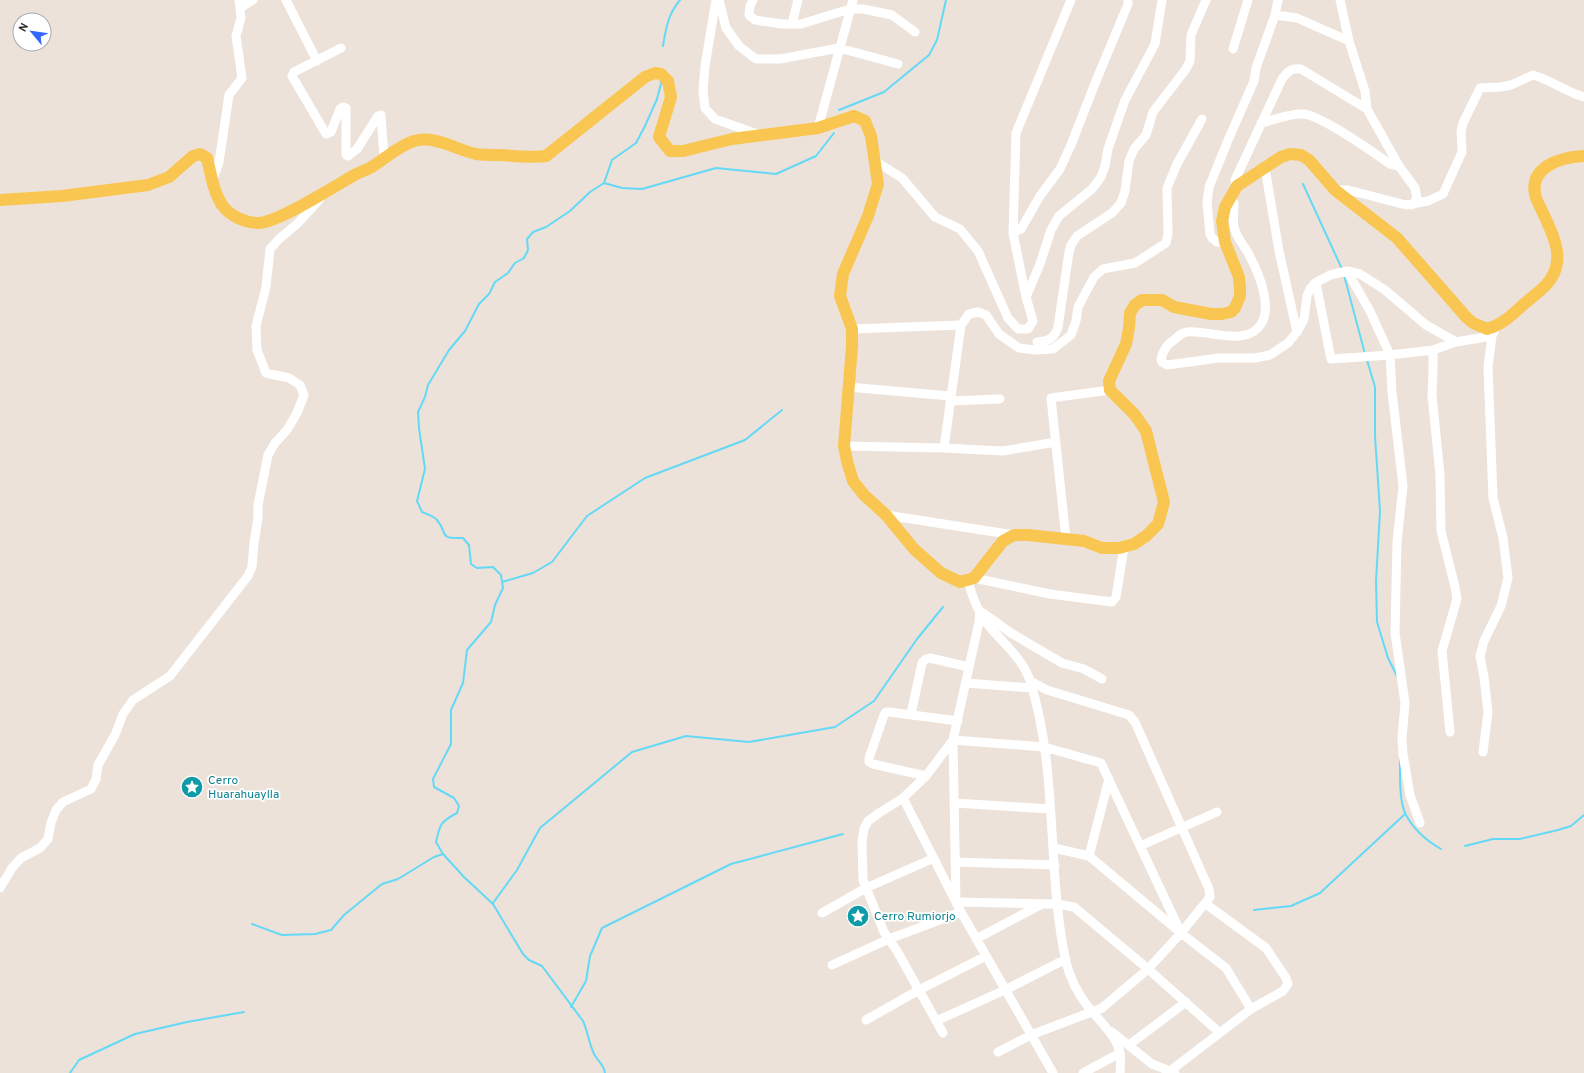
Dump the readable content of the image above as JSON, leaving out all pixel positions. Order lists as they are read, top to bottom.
{
  "places": {
    "place": ["Cerro Huarahuaylla", "Cerro Rumiorjo"]
  },
  "north": "top left"
}
